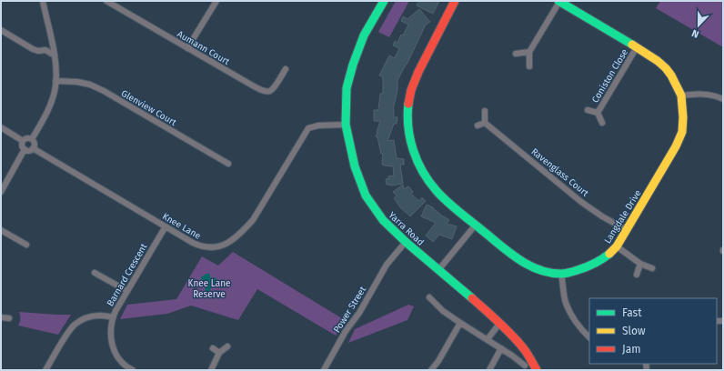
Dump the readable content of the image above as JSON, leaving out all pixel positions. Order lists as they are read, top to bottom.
{
  "streets": {
    "street": [
      "Aumann Court",
      "Coniston Close",
      "Glenview Court",
      "Ravenglass Court",
      "Langdale Drive",
      "Knee Lane",
      "Yarra Road",
      "Barnard Crescent",
      "Power Street"
    ]
  },
  "crossings": [
    ["Coniston Close", "Langdale Drive"],
    ["Ravenglass Court", "Langdale Drive"],
    ["Knee Lane", "Yarra Road"],
    ["Knee Lane", "Barnard Crescent"],
    ["Yarra Road", "Power Street"]
  ],
  "parks": ["Knee Lane Reserve"],
  "legend": ["Fast", "Slow", "Jam"],
  "north": "bottom"
}
